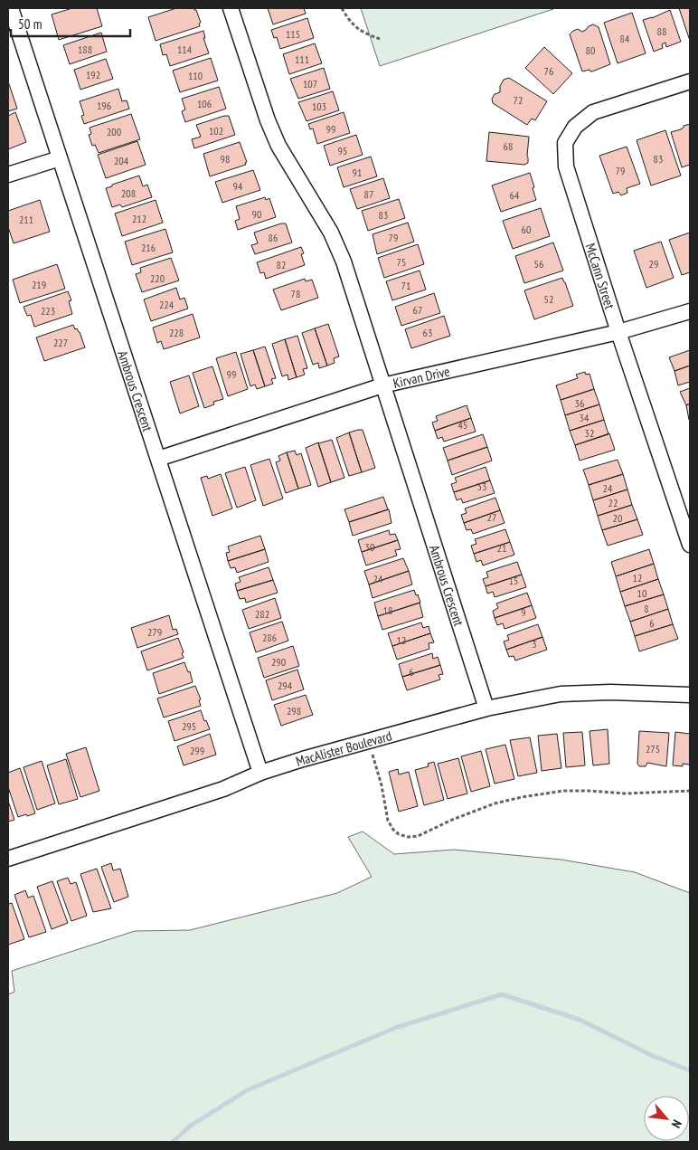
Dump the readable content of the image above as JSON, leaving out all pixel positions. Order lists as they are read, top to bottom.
{
  "streets": {
    "street": [
      "McCann Street",
      "Kirvan Drive",
      "Ambrous Crescent",
      "MacAlister Boulevard"
    ]
  },
  "crossings": [
    ["McCann Street", "Kirvan Drive"],
    ["Kirvan Drive", "Ambrous Crescent"],
    ["Ambrous Crescent", "MacAlister Boulevard"]
  ],
  "house_numbers": [
    "88",
    "115",
    "84",
    "188",
    "114",
    "80",
    "111",
    "76",
    "192",
    "110",
    "107",
    "72",
    "106",
    "196",
    "103",
    "99",
    "102",
    "200",
    "68",
    "95",
    "98",
    "83",
    "204",
    "79",
    "91",
    "94",
    "208",
    "87",
    "64",
    "90",
    "83",
    "212",
    "211",
    "60",
    "86",
    "79",
    "216",
    "75",
    "56",
    "29",
    "82",
    "220",
    "219",
    "71",
    "78",
    "52",
    "224",
    "67",
    "223",
    "228",
    "63",
    "227",
    "99",
    "36",
    "34",
    "45",
    "32",
    "33",
    "24",
    "22",
    "27",
    "20",
    "30",
    "21",
    "12",
    "24",
    "15",
    "10",
    "8",
    "18",
    "9",
    "282",
    "6",
    "279",
    "286",
    "12",
    "3",
    "290",
    "6",
    "294",
    "298",
    "295",
    "275",
    "299"
  ],
  "scale_bar": "50 m",
  "north": "bottom right"
}
